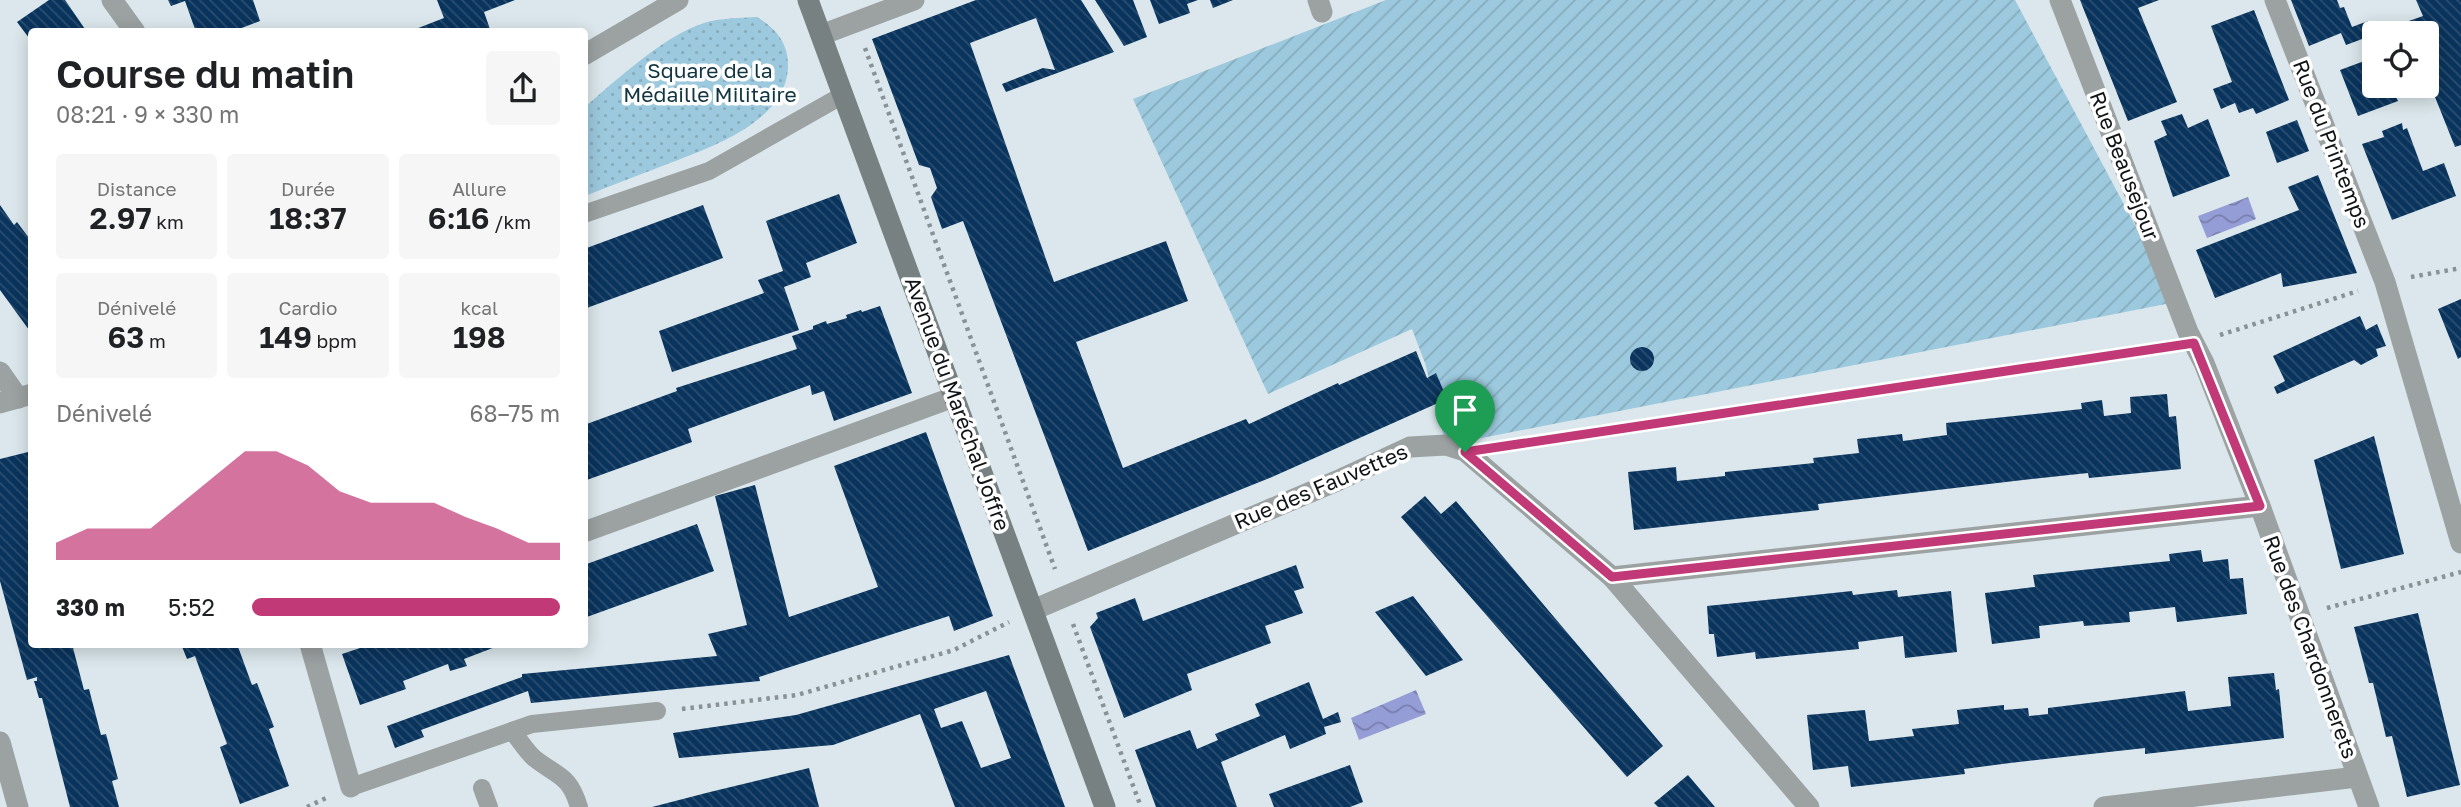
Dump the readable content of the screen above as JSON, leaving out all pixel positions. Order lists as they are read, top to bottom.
{
  "streets": {
    "main road": ["Avenue du Maréchal Joffre"],
    "street": [
      "Rue du Printemps",
      "Rue Beausejour",
      "Rue des Fauvettes",
      "Rue des Chardonnerets"
    ]
  },
  "crossings": [
    ["Rue Beausejour", "Rue des Chardonnerets"],
    ["Avenue du Maréchal Joffre", "Rue des Fauvettes"]
  ],
  "parks": ["Square de la Médaille Militaire"],
  "page": {
    "heading": ["Course du matin", "08:21 · 9 × 330 m"],
    "stats": [
      ["Distance", "2.97 km"],
      ["Durée", "18:37"],
      ["Allure", "6:16 /km"],
      ["Dénivelé", "63 m"],
      ["Cardio", "149 bpm"],
      ["kcal", "198"]
    ],
    "chart": ["Dénivelé", "68–75 m"],
    "list": [
      {
        "name": "330 m",
        "note": "5:52"
      }
    ]
  }
}
